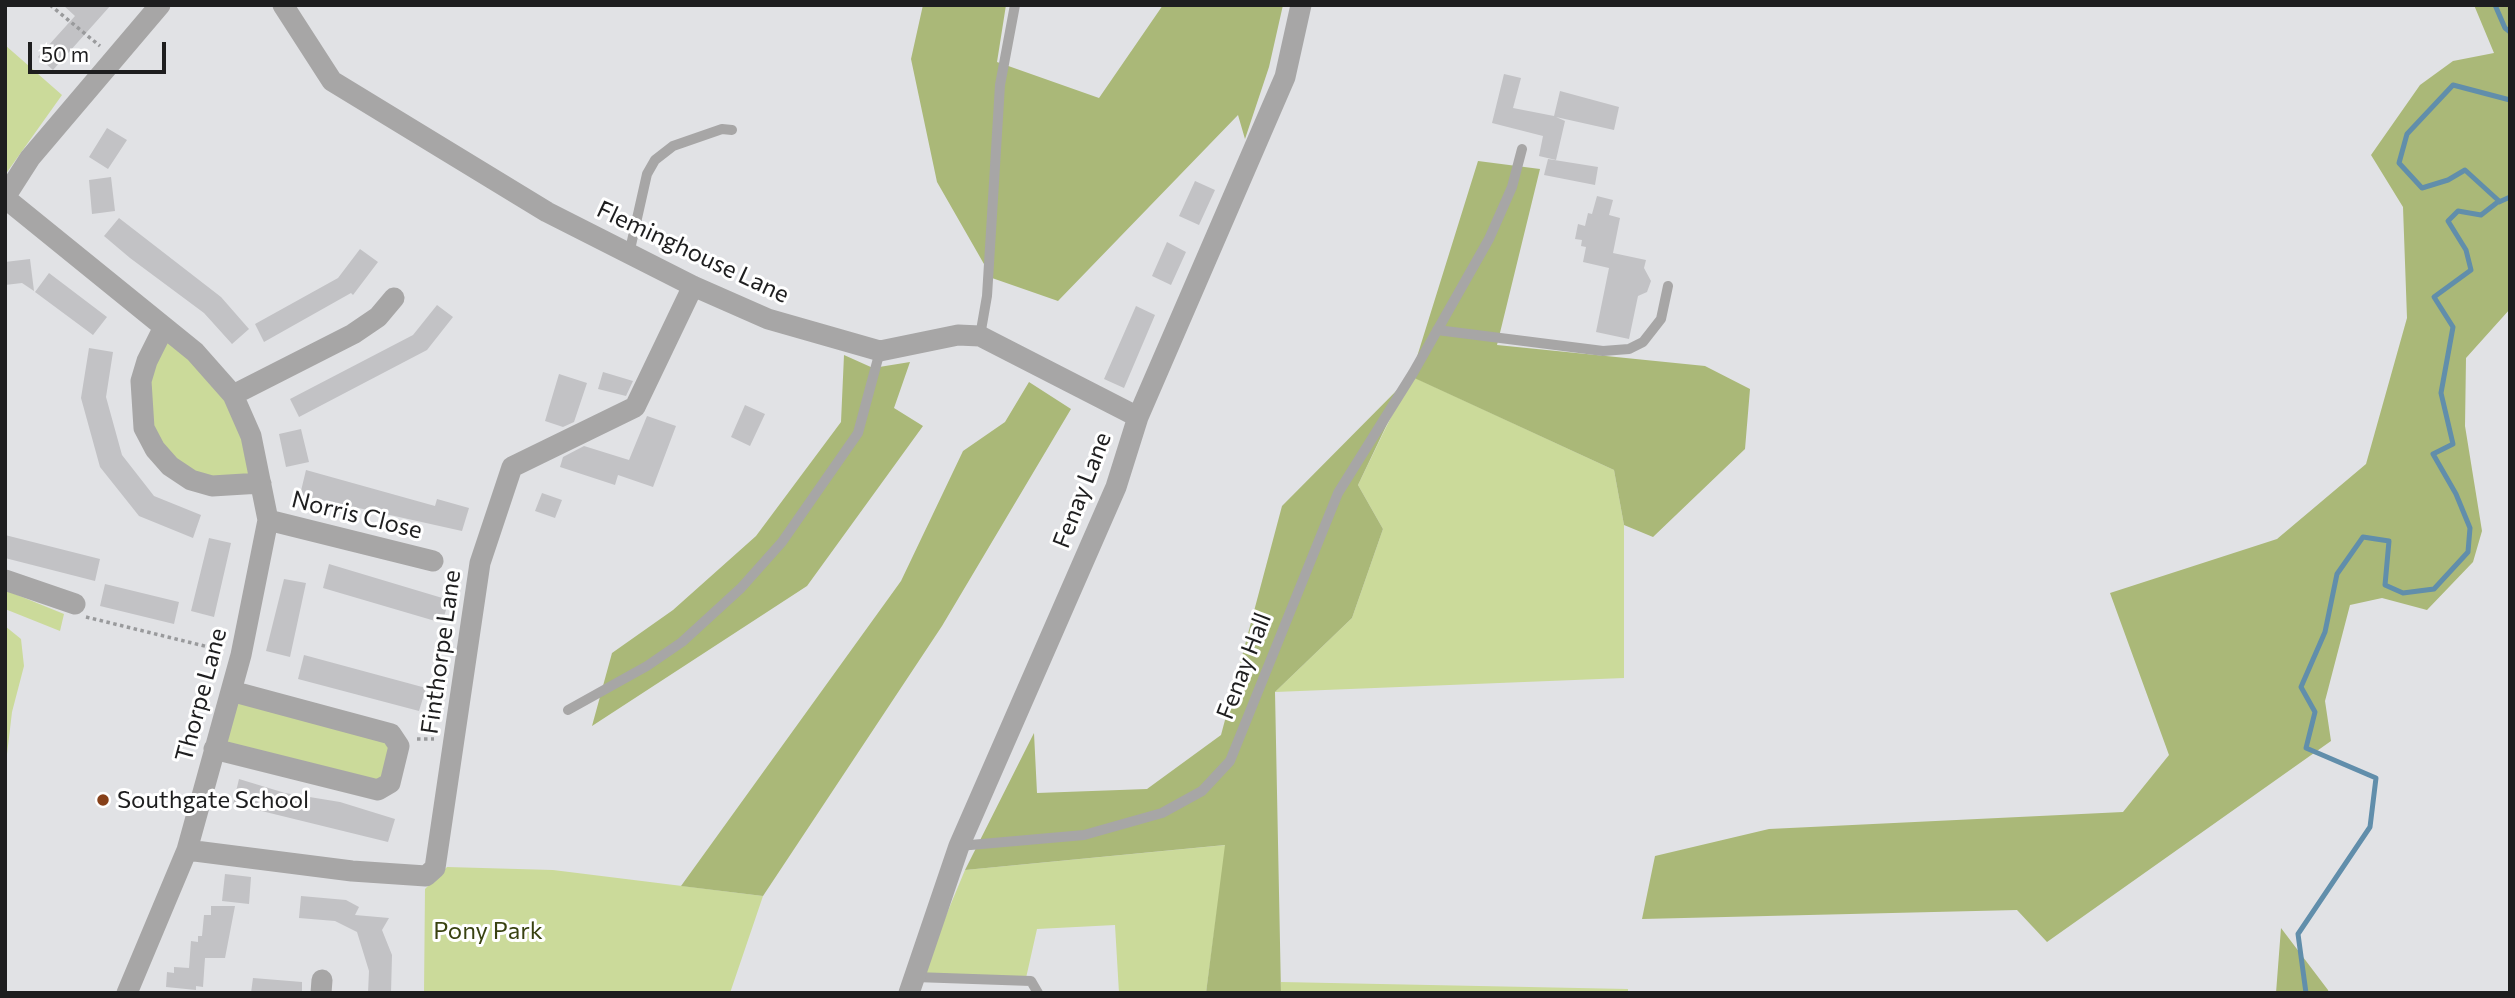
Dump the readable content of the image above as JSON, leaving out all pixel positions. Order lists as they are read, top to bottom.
{
  "streets": {
    "street": [
      "Fleminghouse Lane",
      "Fenay Lane",
      "Norris Close",
      "Finthorpe Lane",
      "Thorpe Lane"
    ],
    "lane": ["Fenay Hall"]
  },
  "crossings": [
    ["Fleminghouse Lane", "Fenay Lane"],
    ["Fleminghouse Lane", "Finthorpe Lane"],
    ["Fenay Lane", "Fenay Hall"],
    ["Norris Close", "Thorpe Lane"],
    ["Finthorpe Lane", "Thorpe Lane"]
  ],
  "parks": ["Pony Park"],
  "places": ["Southgate School"],
  "scale_bar": "50 m"
}
